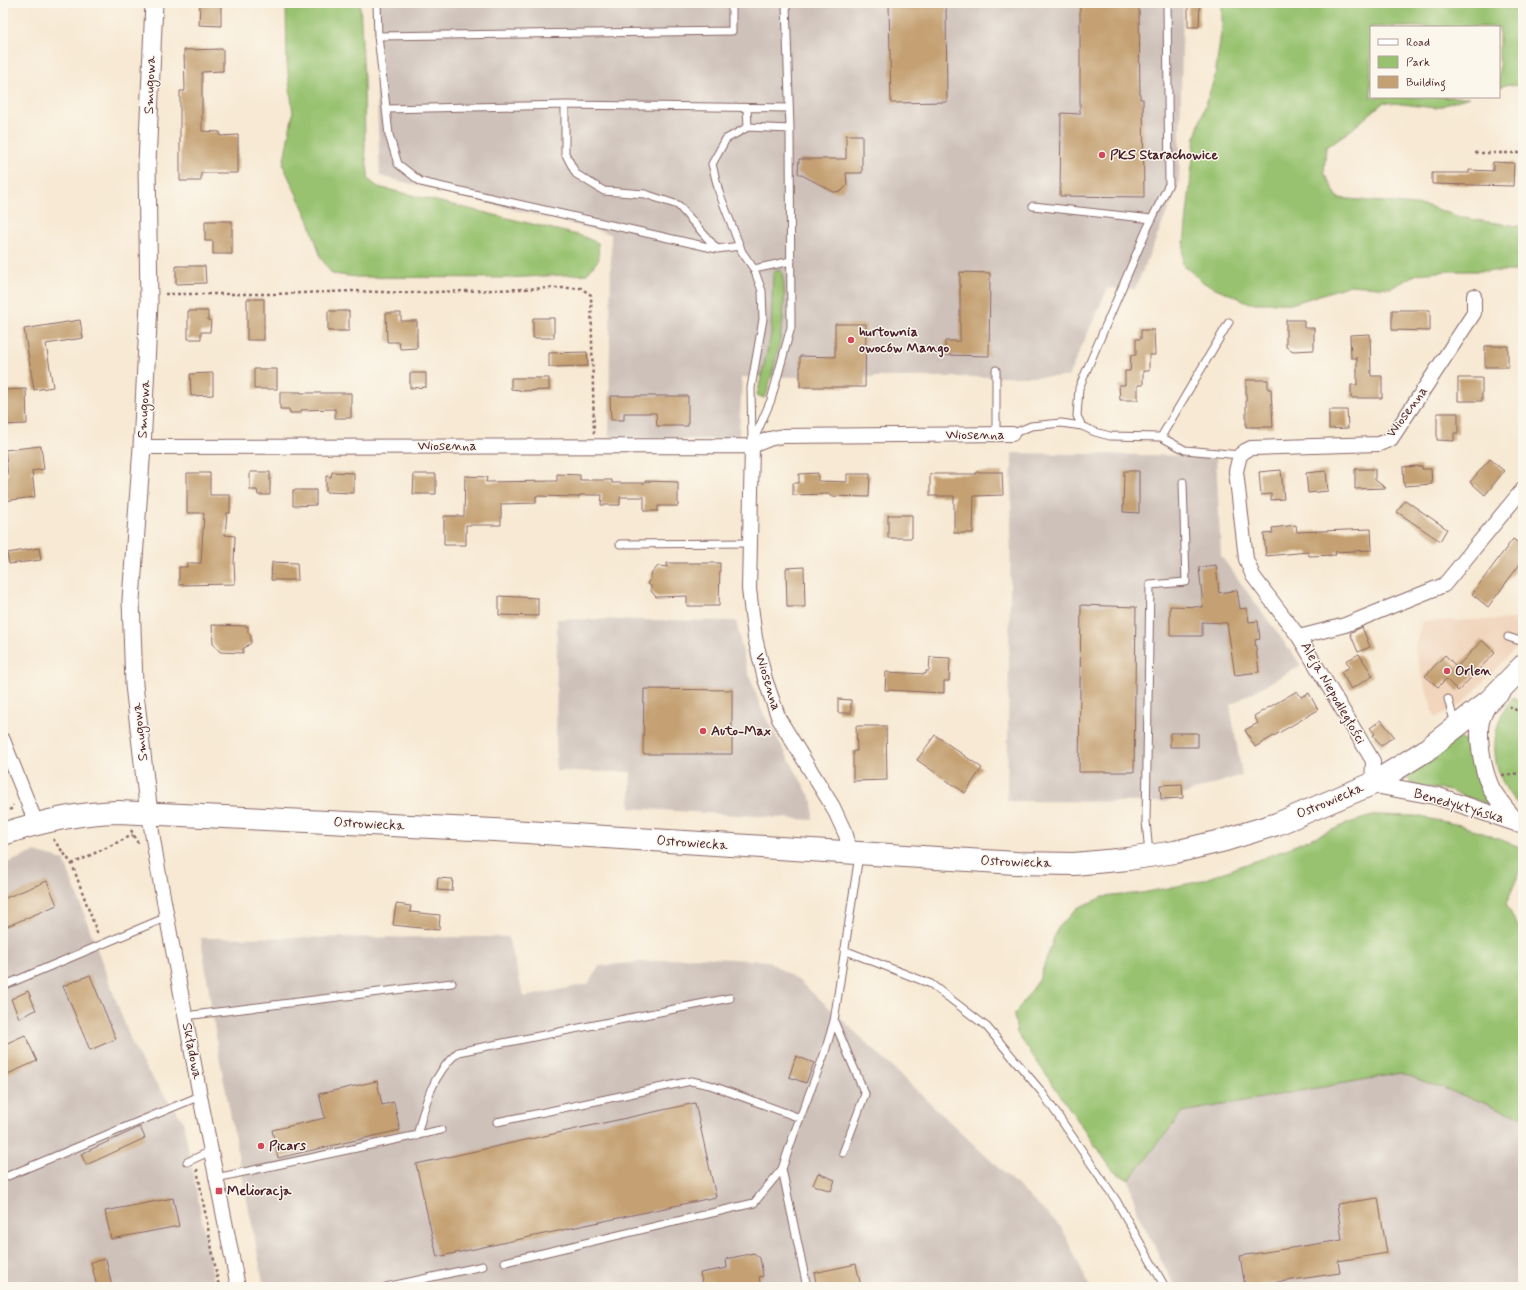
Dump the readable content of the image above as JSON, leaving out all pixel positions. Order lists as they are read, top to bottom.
{
  "streets": {
    "main road": ["Ostrowiecka"],
    "street": [
      "Smugowa",
      "Wiosenna",
      "Aleja Niepodległości",
      "Benedyktyńska",
      "Składowa"
    ]
  },
  "crossings": [
    ["Smugowa", "Wiosenna"],
    ["Smugowa", "Ostrowiecka"],
    ["Smugowa", "Składowa"],
    ["Wiosenna", "Ostrowiecka"],
    ["Aleja Niepodległości", "Ostrowiecka"],
    ["Aleja Niepodległości", "Benedyktyńska"],
    ["Ostrowiecka", "Benedyktyńska"],
    ["Ostrowiecka", "Składowa"]
  ],
  "places": {
    "other": [
      "PKS Starachowice",
      "hurtownia owoców Mango",
      "Orlen",
      "Auto-Max",
      "Picars"
    ],
    "transit": ["Melioracja"]
  },
  "legend": ["Road", "Park", "Building"]
}
